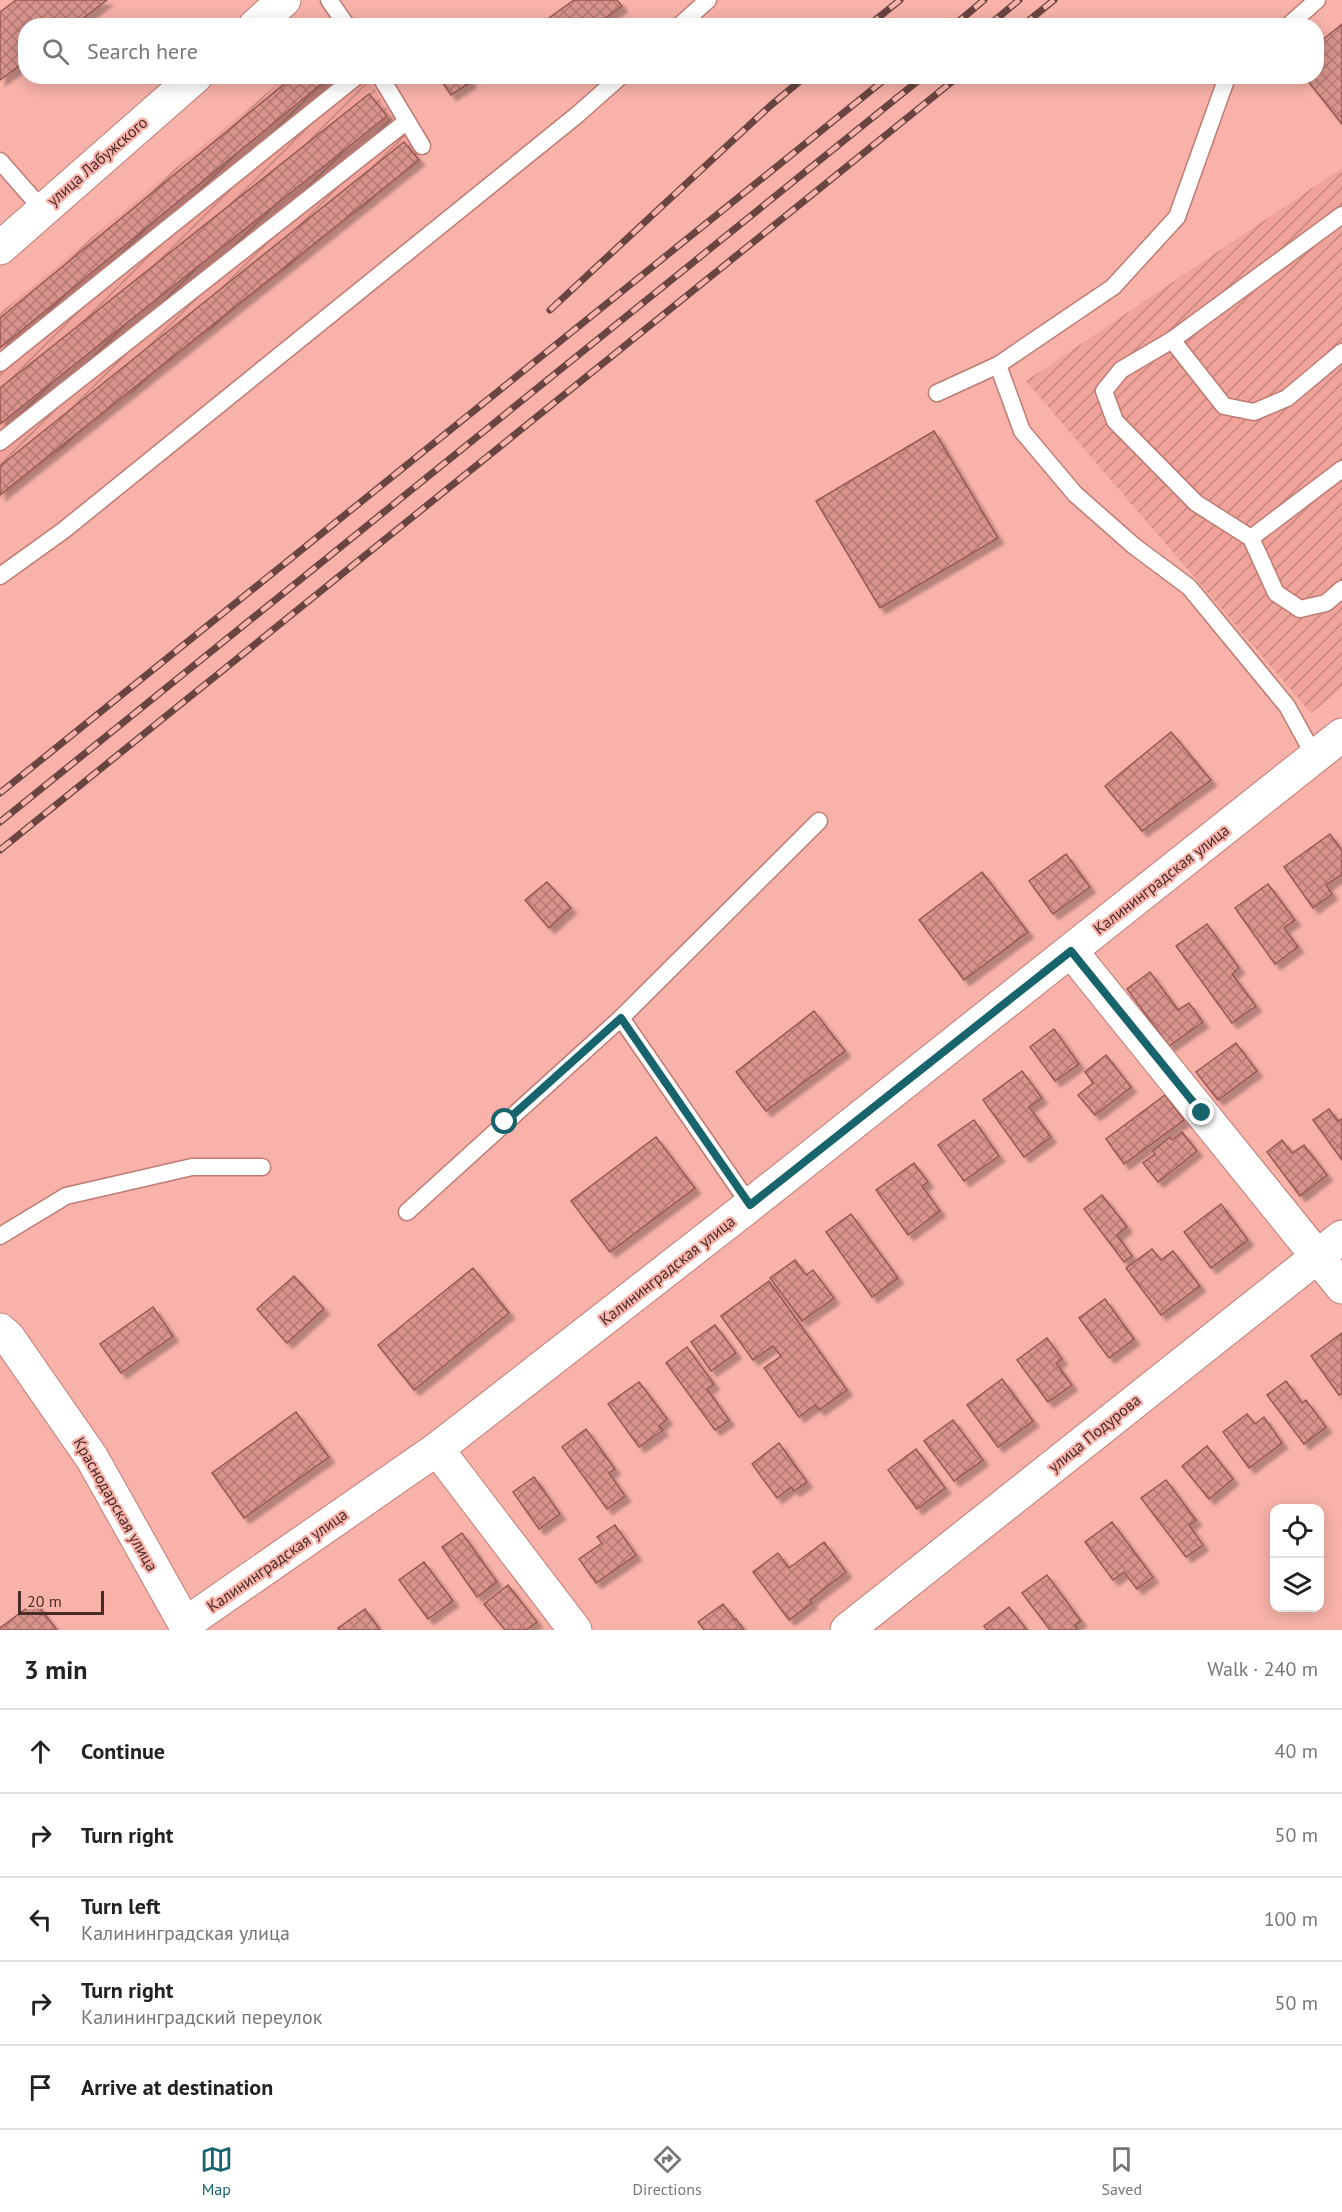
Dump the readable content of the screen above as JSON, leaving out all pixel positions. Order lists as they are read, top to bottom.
{
  "streets": {
    "street": [
      "улица Лабужского",
      "Калининградская улица",
      "улица Подурова",
      "Краснодарская улица"
    ]
  },
  "crossings": [
    ["Калининградская улица", "Краснодарская улица"]
  ],
  "scale_bar": "20 m",
  "page": {
    "search": "Search here",
    "scale": "20 m",
    "heading": ["3 min", "Walk · 240 m"],
    "list": [
      ["Continue", "40 m"],
      ["Turn right", "50 m"],
      ["Turn left", "Калининградская улица", "100 m"],
      ["Turn right", "Калининградский переулок", "50 m"],
      "Arrive at destination"
    ],
    "nav": ["Map", "Directions", "Saved"]
  }
}
